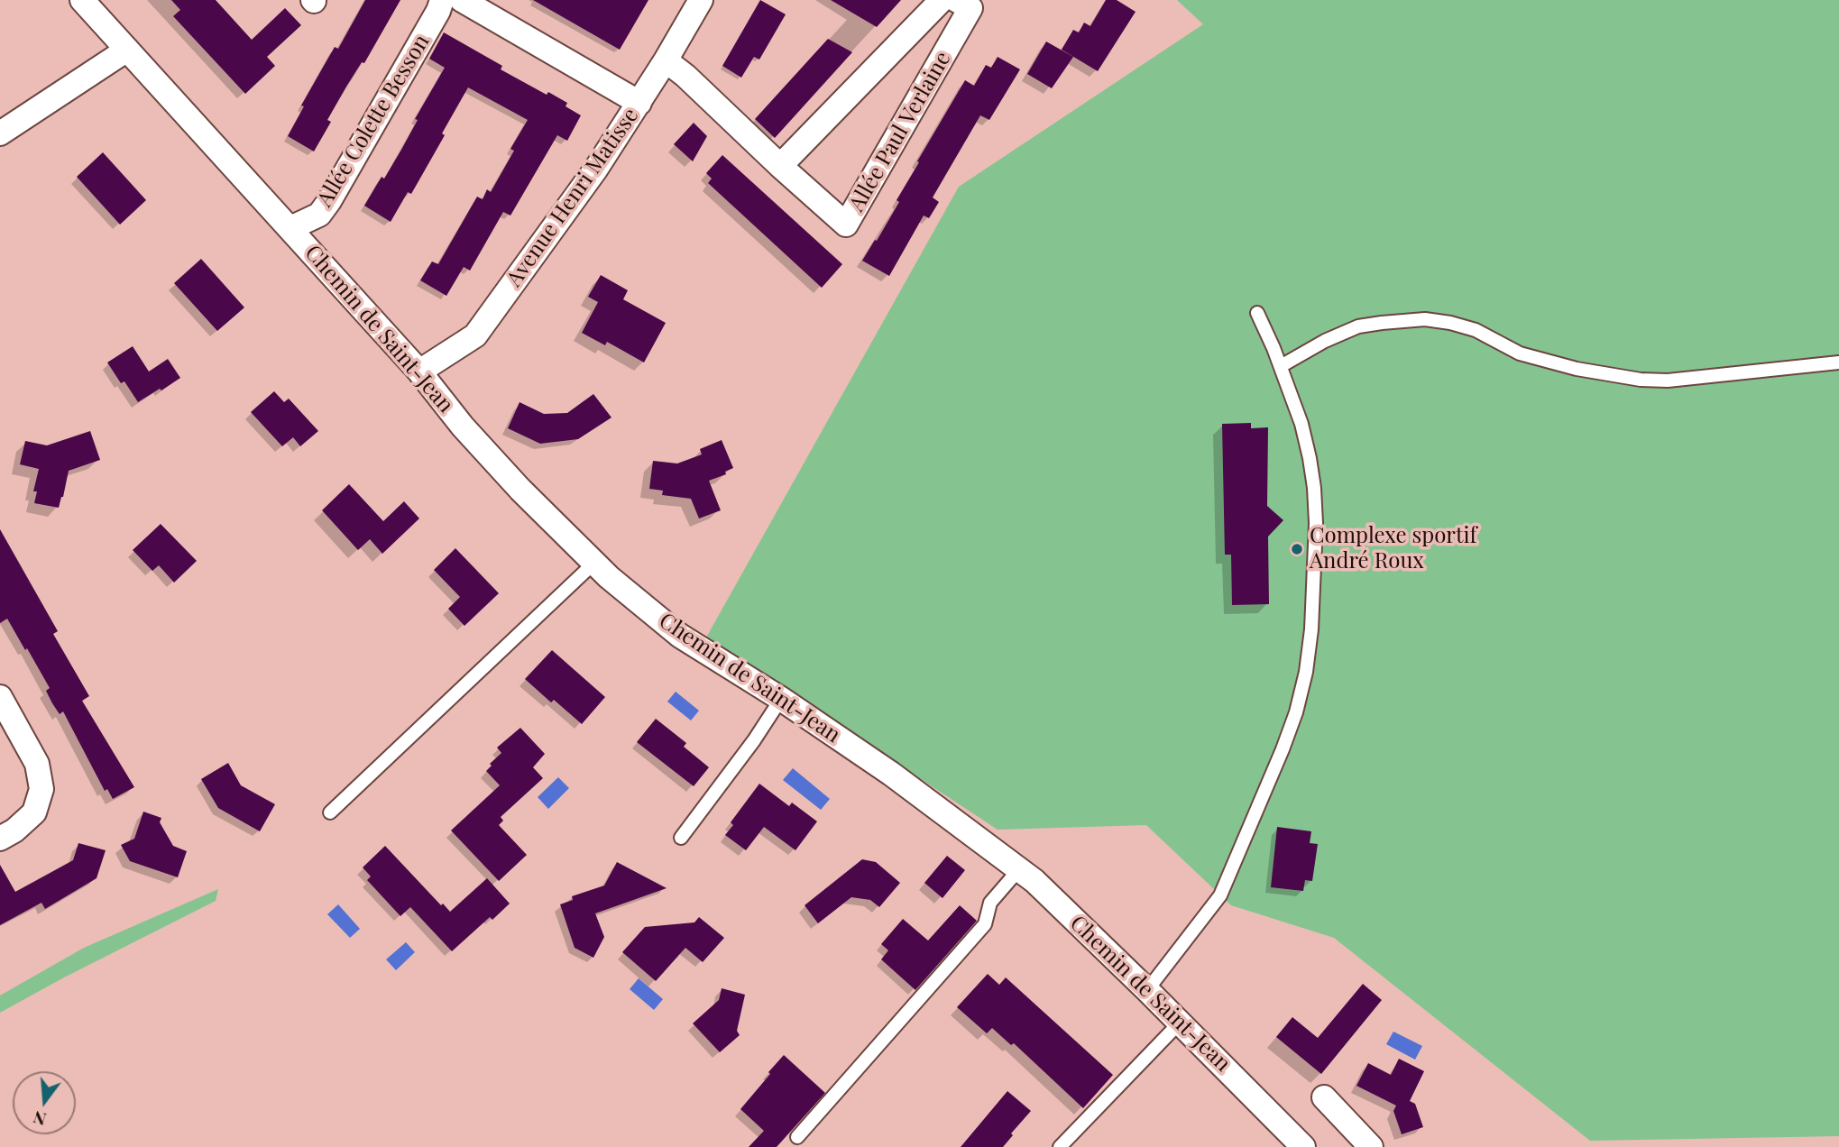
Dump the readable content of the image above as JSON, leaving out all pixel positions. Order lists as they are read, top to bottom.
{
  "streets": {
    "street": [
      "Allée Colette Besson",
      "Allée Paul Verlaine",
      "Avenue Henri Matisse",
      "Chemin de Saint-Jean"
    ]
  },
  "crossings": [
    ["Allée Colette Besson", "Chemin de Saint-Jean"],
    ["Allée Paul Verlaine", "Avenue Henri Matisse"],
    ["Avenue Henri Matisse", "Chemin de Saint-Jean"]
  ],
  "places": ["Complexe sportif André Roux"],
  "north": "bottom"
}
